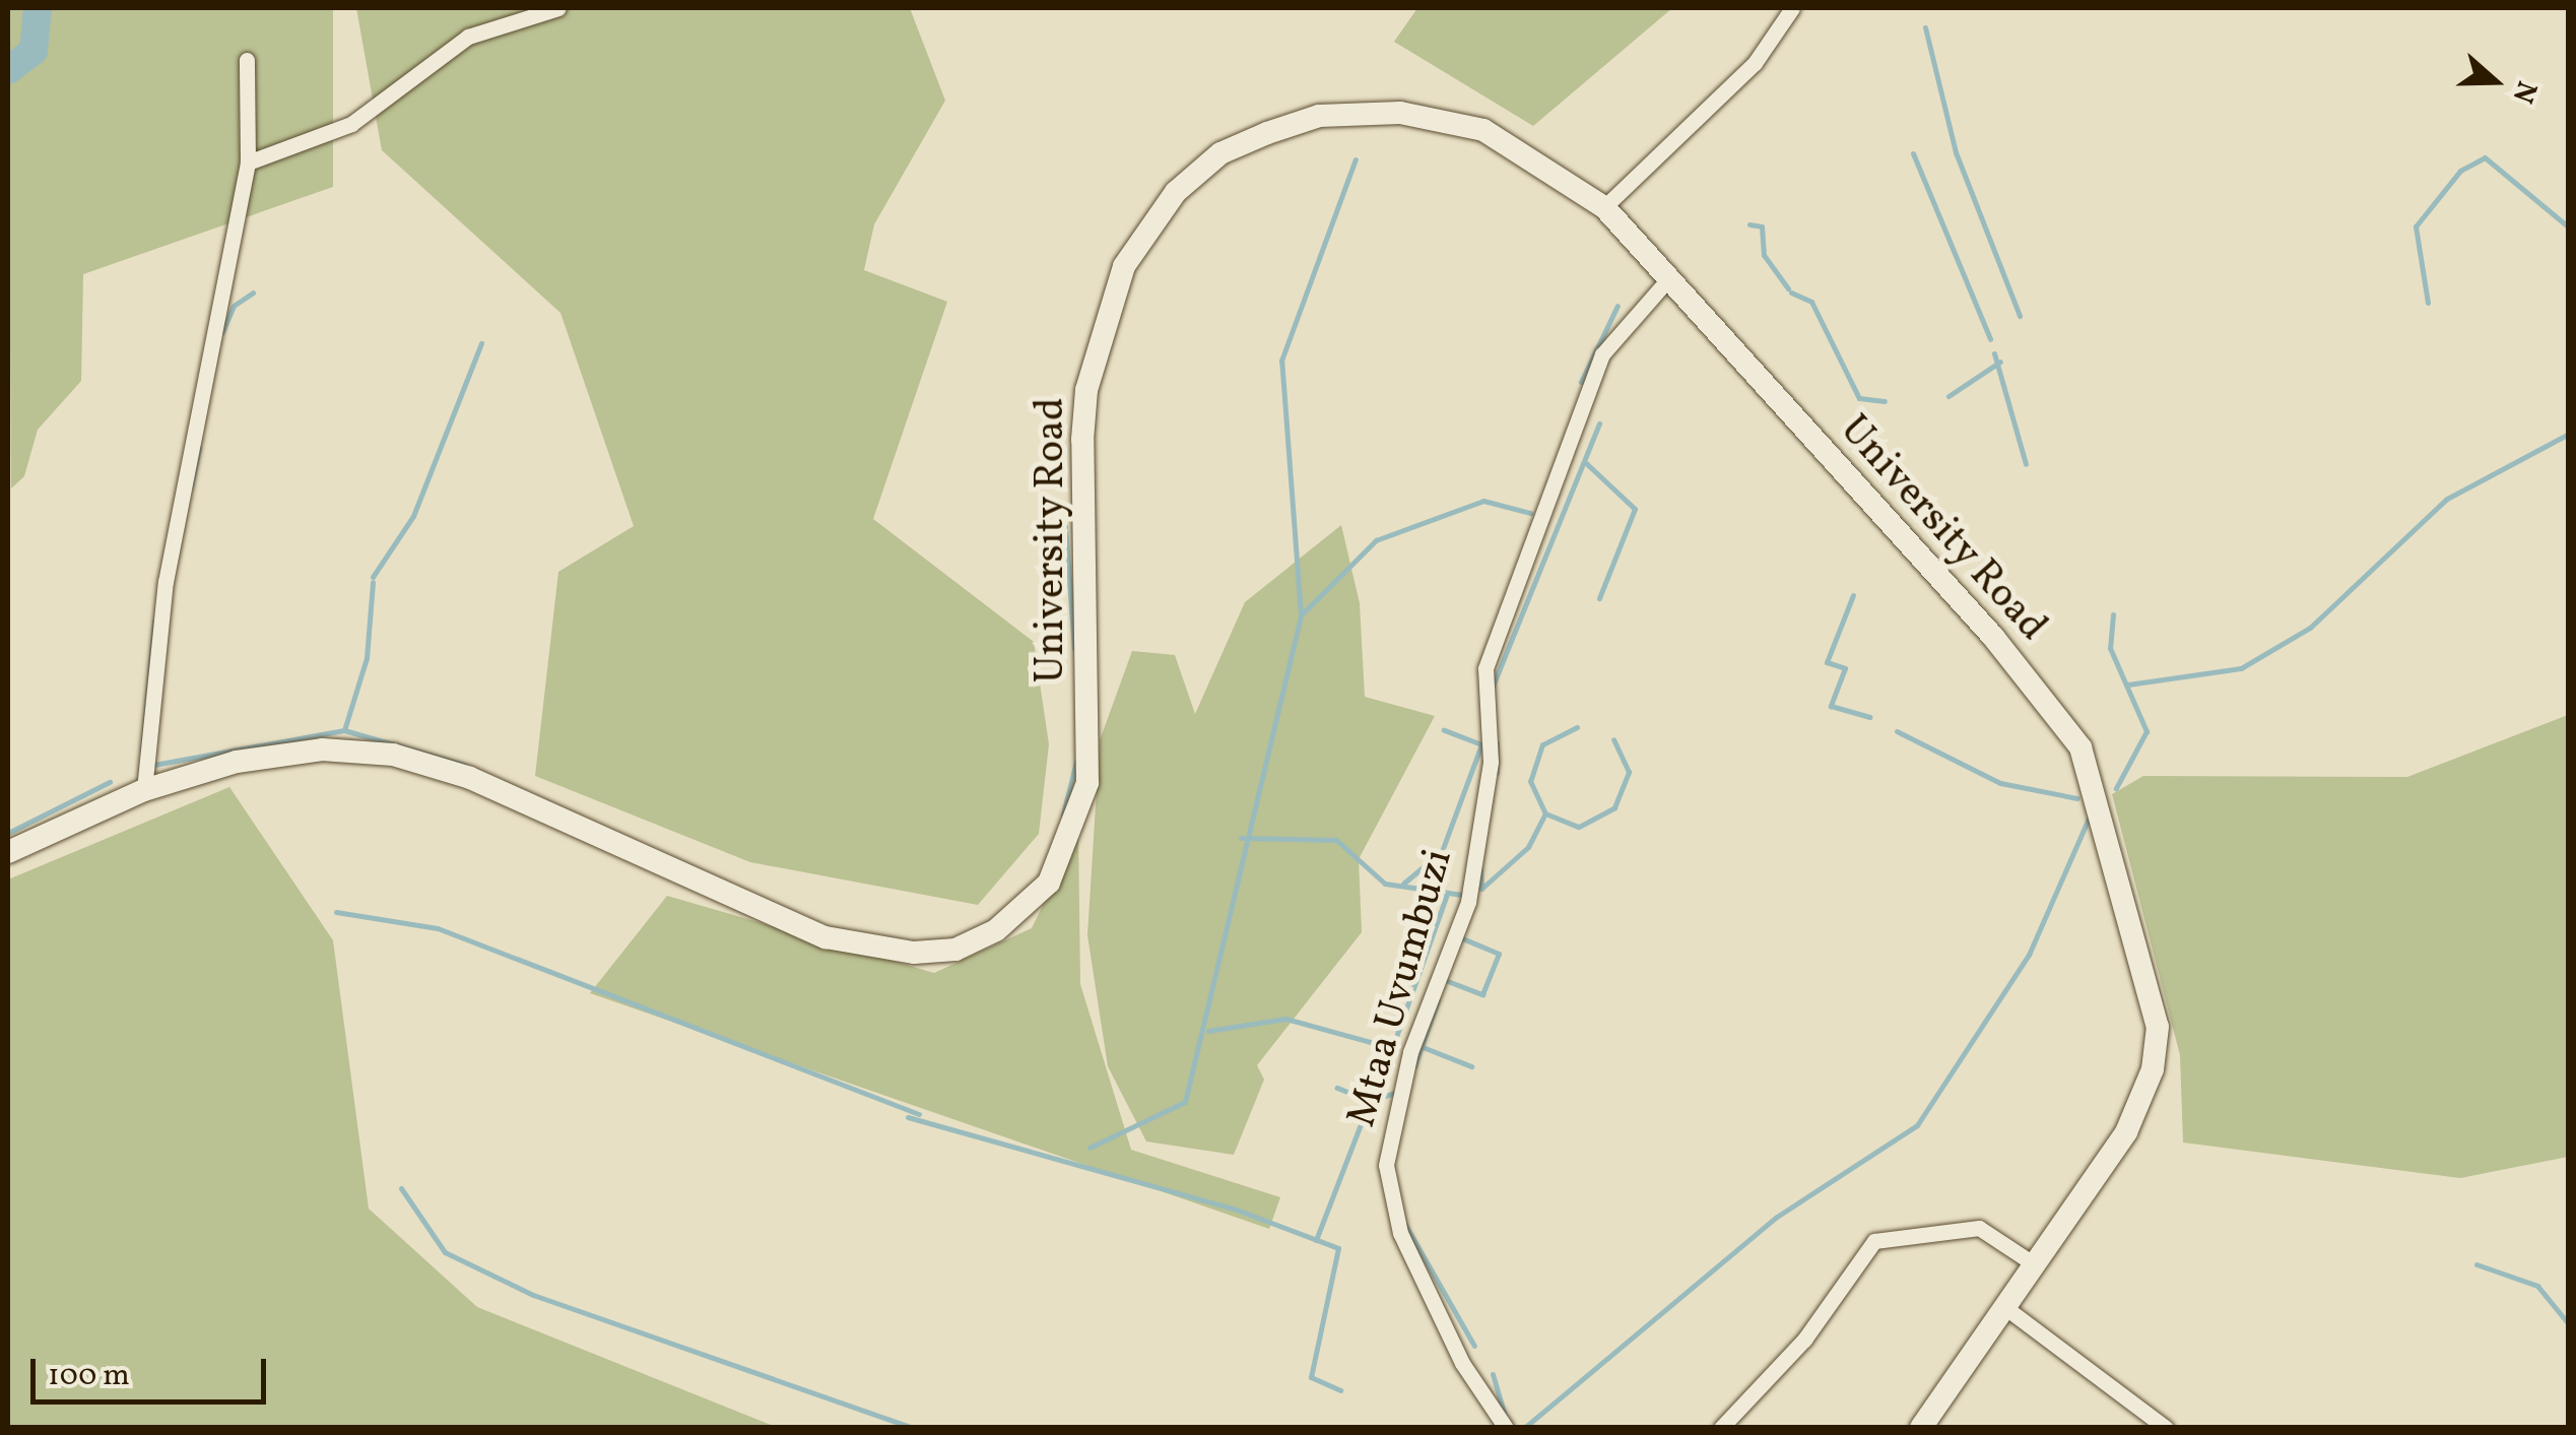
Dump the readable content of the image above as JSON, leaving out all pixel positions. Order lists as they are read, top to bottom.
{
  "streets": {
    "street": ["University Road", "Mtaa Uvumbuzi"]
  },
  "crossings": [
    ["University Road", "Mtaa Uvumbuzi"]
  ],
  "scale_bar": "100 m",
  "north": "right"
}
